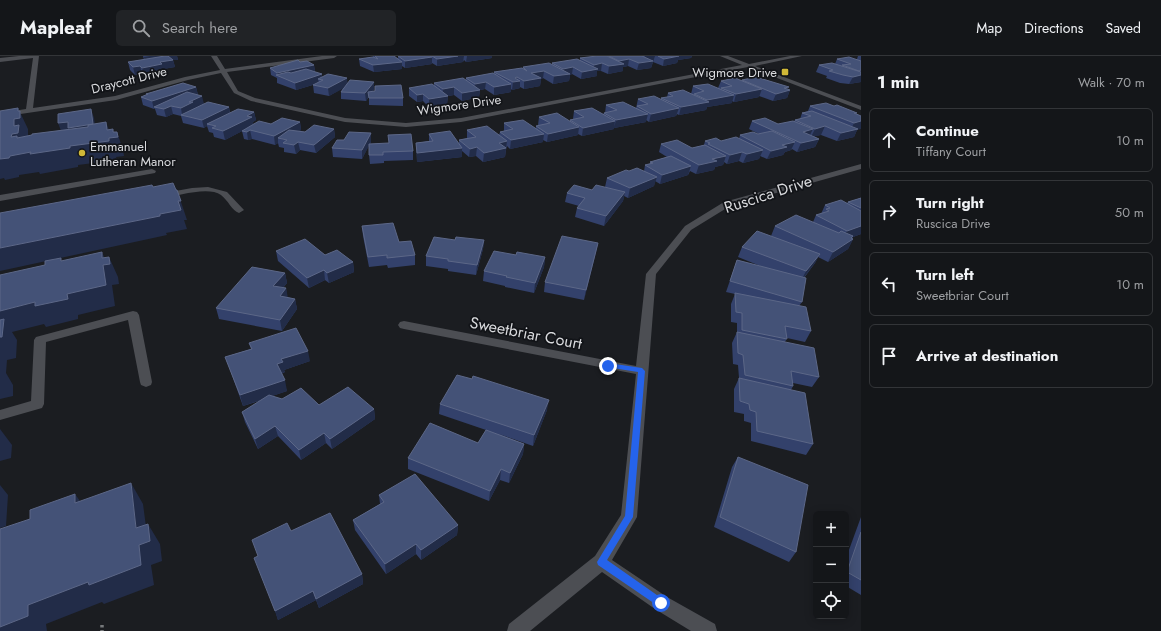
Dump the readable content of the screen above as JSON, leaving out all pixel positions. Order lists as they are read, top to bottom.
{
  "streets": {
    "street": [
      "Draycott Drive",
      "Wigmore Drive",
      "Ruscica Drive",
      "Sweetbriar Court"
    ]
  },
  "crossings": [
    ["Draycott Drive", "Wigmore Drive"],
    ["Ruscica Drive", "Sweetbriar Court"]
  ],
  "places": {
    "transit": ["Wigmore Drive"],
    "other": ["Emmanuel Lutheran Manor"]
  },
  "page": {
    "header": "Mapleaf",
    "search": "Search here",
    "nav": ["Map", "Directions", "Saved"],
    "heading": ["1 min", "Walk · 70 m"],
    "list": [
      ["Continue", "Tiffany Court", "10 m"],
      ["Turn right", "Ruscica Drive", "50 m"],
      ["Turn left", "Sweetbriar Court", "10 m"],
      "Arrive at destination"
    ],
    "map_buttons": ["+", "−"]
  }
}
